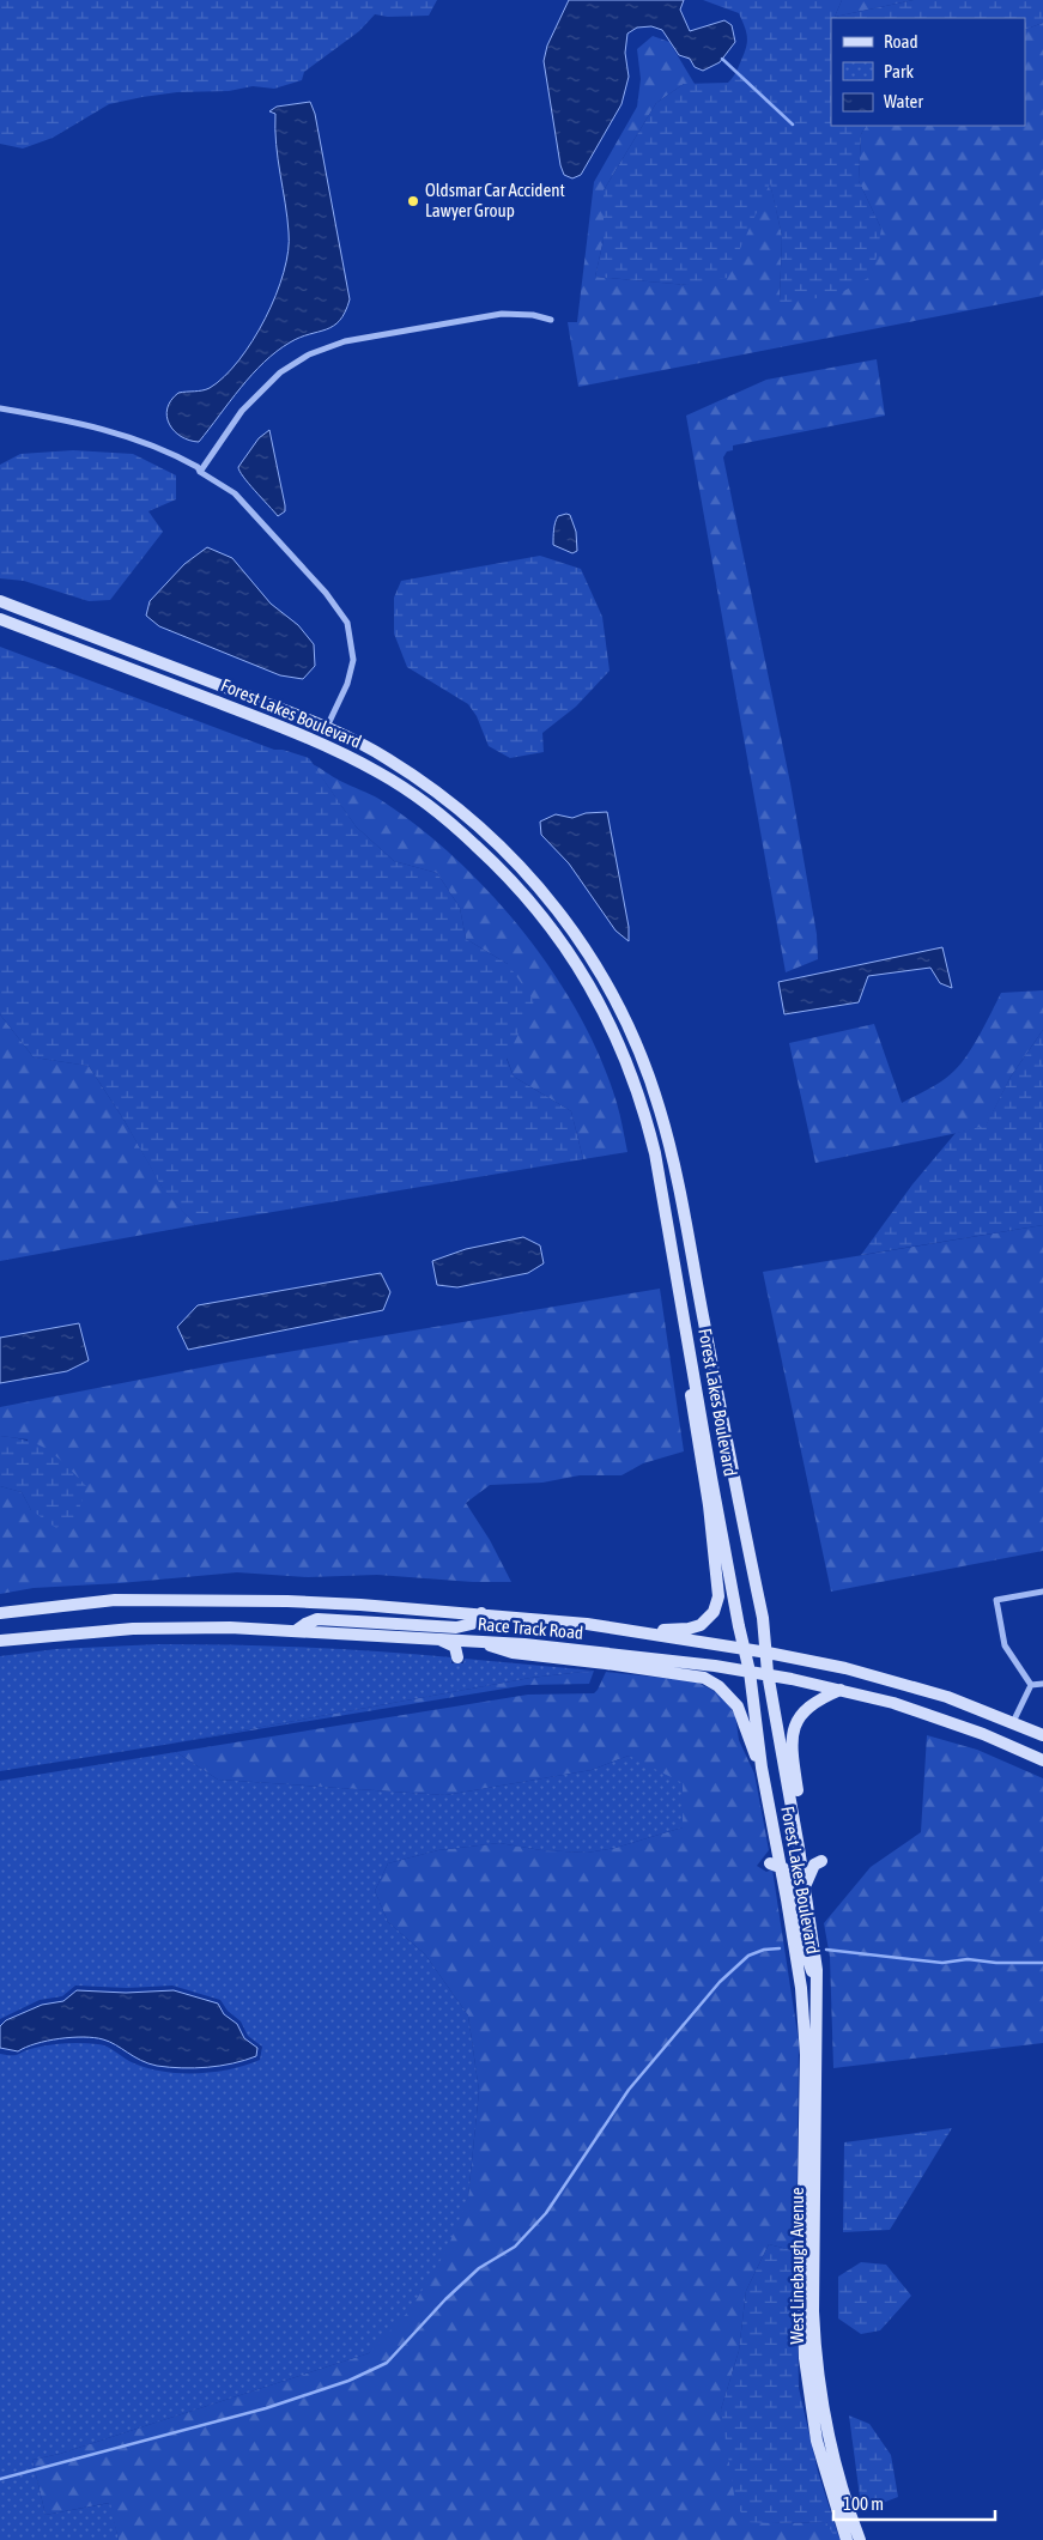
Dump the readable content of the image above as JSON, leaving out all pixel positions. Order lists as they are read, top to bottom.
{
  "streets": {
    "main road": ["Forest Lakes Boulevard", "Race Track Road", "West Linebaugh Avenue"]
  },
  "crossings": [
    ["Forest Lakes Boulevard", "Race Track Road"],
    ["Forest Lakes Boulevard", "West Linebaugh Avenue"]
  ],
  "places": ["Oldsmar Car Accident Lawyer Group"],
  "legend": ["Road", "Park", "Water"],
  "scale_bar": "100 m"
}
